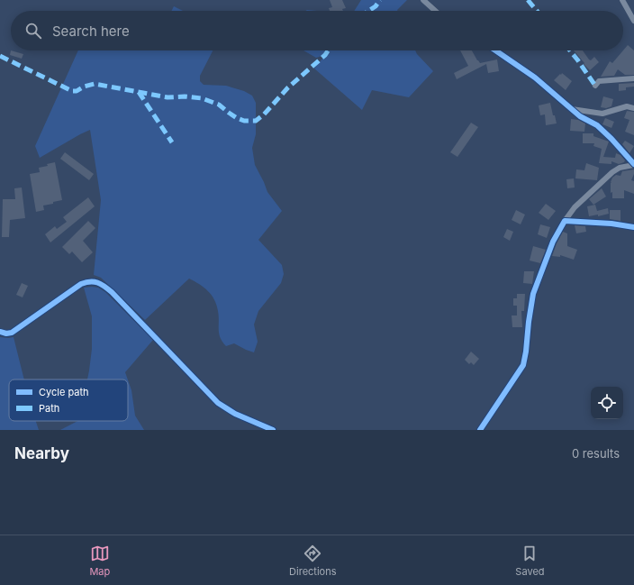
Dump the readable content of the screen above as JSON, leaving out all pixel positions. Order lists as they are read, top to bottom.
{
  "legend": ["Cycle path", "Path"],
  "page": {
    "search": "Search here",
    "heading": ["Nearby", "0 results"],
    "nav": ["Map", "Directions", "Saved"]
  }
}
